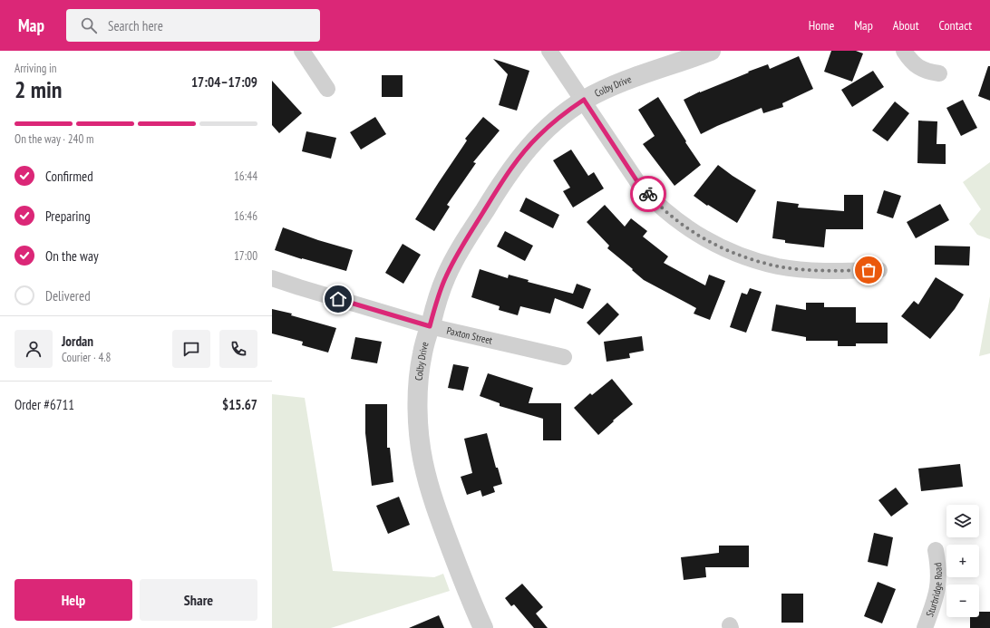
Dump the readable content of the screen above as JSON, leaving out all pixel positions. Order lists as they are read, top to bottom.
{
  "streets": {
    "street": ["Colby Drive", "Paxton Street", "Sturbridge Road"]
  },
  "crossings": [
    ["Colby Drive", "Paxton Street"]
  ],
  "page": {
    "header": "Map",
    "search": "Search here",
    "nav": [
      "Home",
      "Map",
      "About",
      "Contact"
    ],
    "heading": ["2 min", "Arriving in", "17:04–17:09"],
    "panel": [
      "Jordan",
      "Courier · 4.8",
      "Order #6711",
      "$15.67"
    ],
    "bar": "On the way · 240 m",
    "list": [
      ["Confirmed", "16:44"],
      ["Preparing", "16:46"],
      ["On the way", "17:00"],
      "Delivered"
    ],
    "map_buttons": ["+", "−"],
    "buttons": ["Help", "Share"]
  }
}
